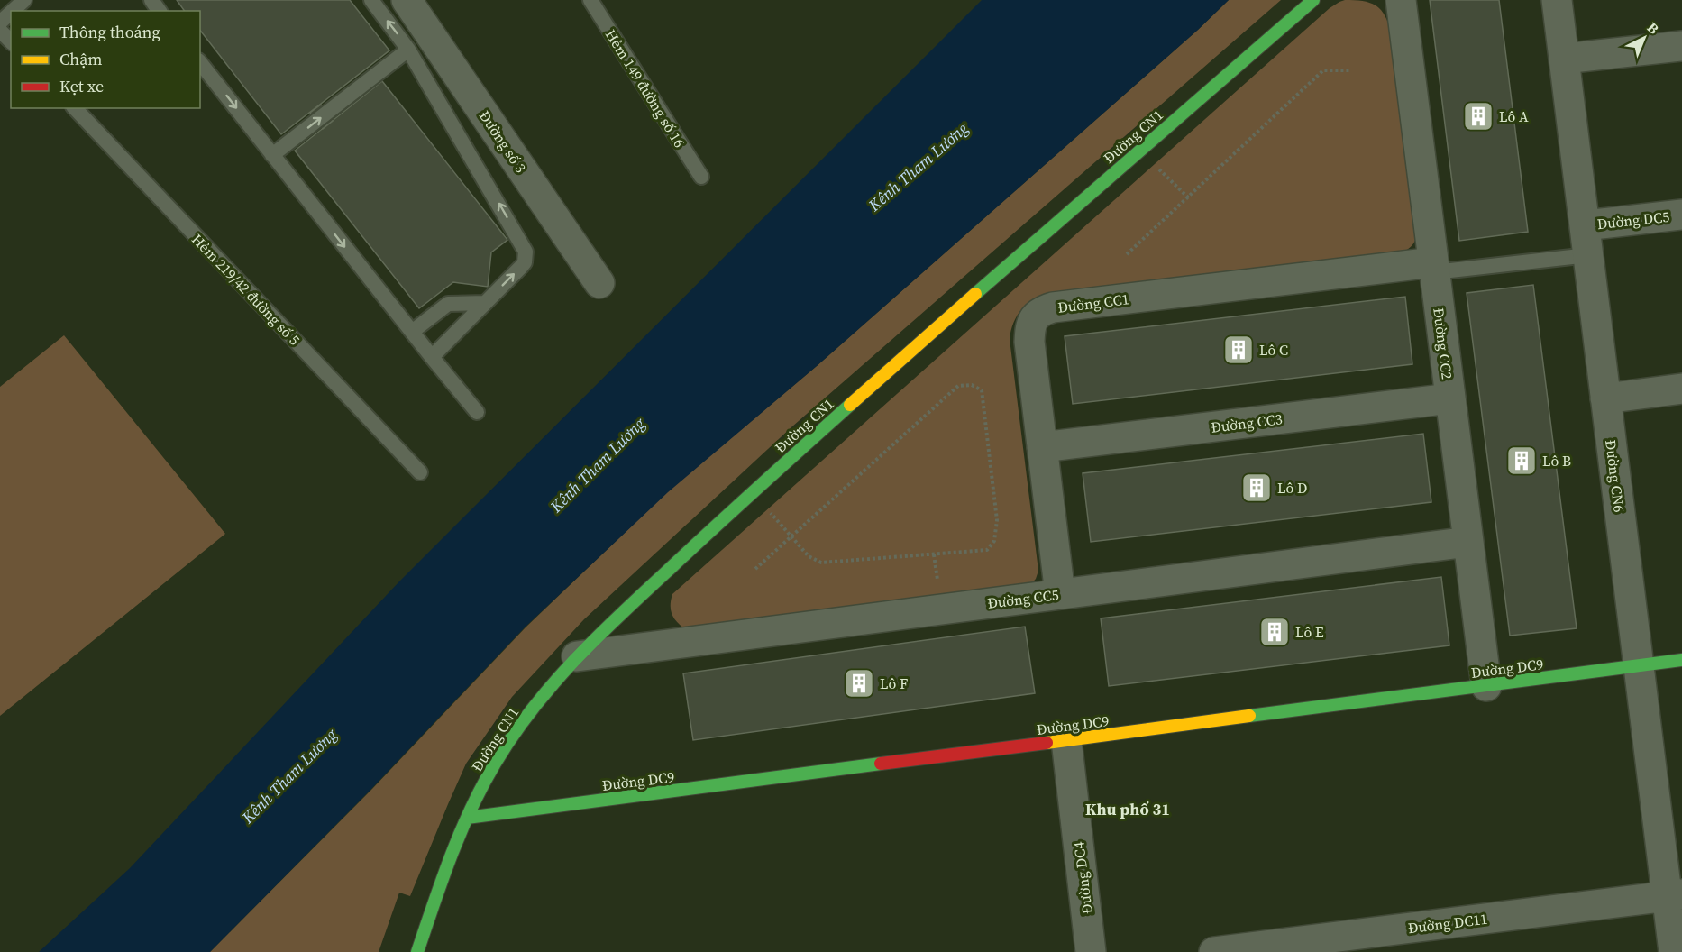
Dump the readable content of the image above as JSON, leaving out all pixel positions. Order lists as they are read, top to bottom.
{
  "streets": {
    "street": [
      "Đường CN1",
      "Đường số 3",
      "Đường DC5",
      "Đường CC1",
      "Đường CC2",
      "Đường CC3",
      "Đường CN6",
      "Đường CC5",
      "Đường DC9",
      "Đường DC4",
      "Đường DC11"
    ],
    "lane": ["Hẻm 149 đường số 16", "Hẻm 219/42 đường số 5"]
  },
  "crossings": [
    ["Đường CN1", "Đường CC5"],
    ["Đường CN1", "Đường DC9"],
    ["Đường DC5", "Đường CN6"],
    ["Đường CC1", "Đường CC2"],
    ["Đường CC1", "Đường CC3"],
    ["Đường CC1", "Đường CC5"],
    ["Đường CC2", "Đường CC3"],
    ["Đường CC2", "Đường CC5"],
    ["Đường CC2", "Đường DC9"],
    ["Đường CN6", "Đường DC9"],
    ["Đường CN6", "Đường DC11"],
    ["Đường DC9", "Đường DC4"]
  ],
  "districts": ["Khu phố 31"],
  "water": ["Kênh Tham Lương"],
  "places": {
    "building": [
      "Lô A",
      "Lô C",
      "Lô B",
      "Lô D",
      "Lô E",
      "Lô F"
    ]
  },
  "legend": ["Thông thoáng", "Chậm", "Kẹt xe"],
  "north": "top right"
}
